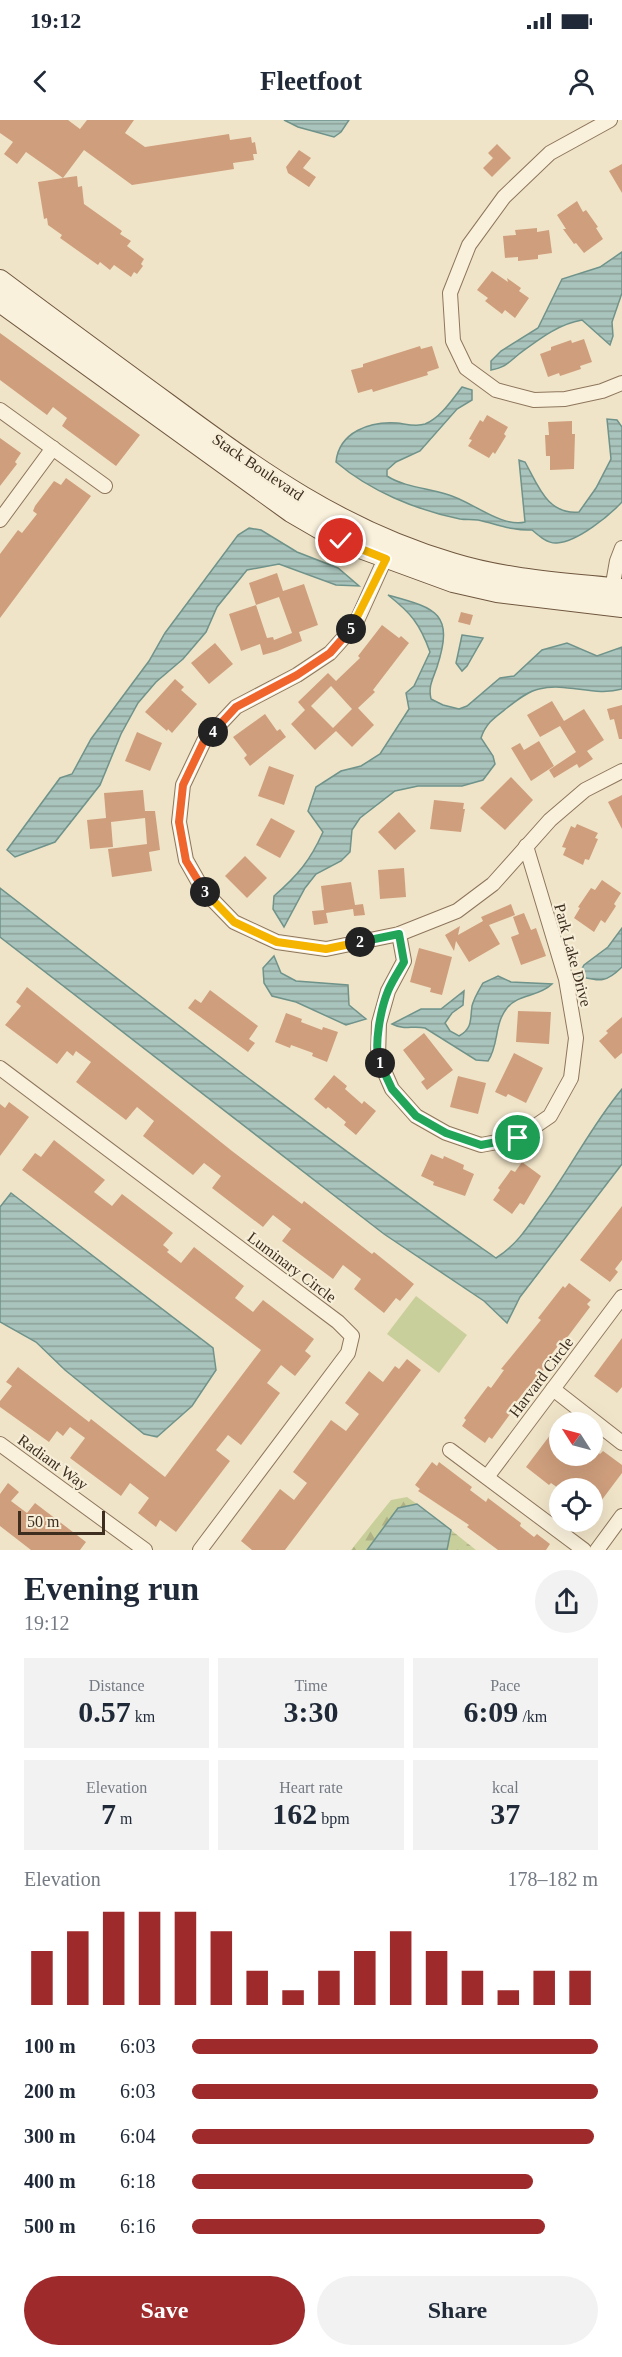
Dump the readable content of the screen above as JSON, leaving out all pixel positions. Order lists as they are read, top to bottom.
{
  "streets": {
    "street": [
      "Stack Boulevard",
      "Park Lake Drive",
      "Luminary Circle",
      "Harvard Circle",
      "Radiant Way"
    ]
  },
  "scale_bar": "50 m",
  "north": "top left",
  "page": {
    "status": "19:12",
    "header": "Fleetfoot",
    "pins": [
      "5",
      "4",
      "3",
      "2",
      "1"
    ],
    "scale": "50 m",
    "heading": ["Evening run", "19:12"],
    "stats": [
      ["Distance", "0.57 km"],
      ["Time", "3:30"],
      ["Pace", "6:09 /km"],
      ["Elevation", "7 m"],
      ["Heart rate", "162 bpm"],
      ["kcal", "37"]
    ],
    "chart": ["Elevation", "178–182 m"],
    "list": [
      {
        "name": "100 m",
        "note": "6:03"
      },
      {
        "name": "200 m",
        "note": "6:03"
      },
      {
        "name": "300 m",
        "note": "6:04"
      },
      {
        "name": "400 m",
        "note": "6:18"
      },
      {
        "name": "500 m",
        "note": "6:16"
      }
    ],
    "buttons": ["Save", "Share"]
  }
}
